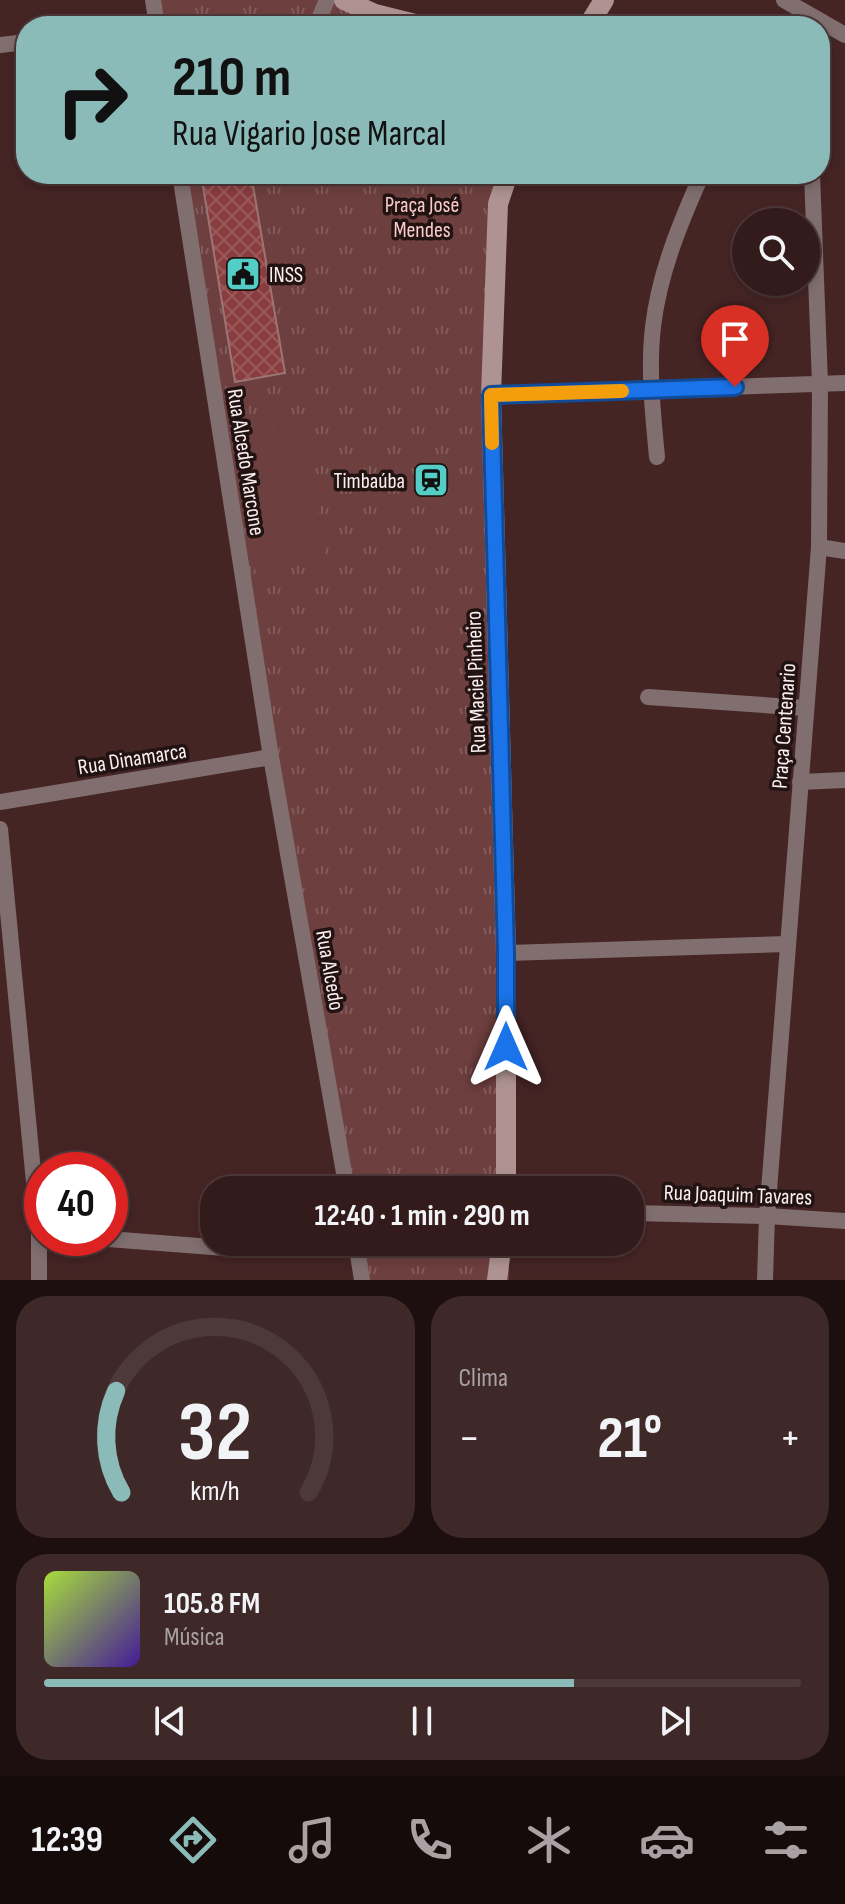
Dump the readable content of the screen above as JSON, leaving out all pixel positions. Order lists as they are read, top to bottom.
{
  "streets": {
    "street": [
      "Rua Alcedo Marcone",
      "Rua Maciel Pinheiro",
      "Praça Centenario",
      "Rua Dinamarca",
      "Rua Alcedo",
      "Rua Joaquim Tavares"
    ]
  },
  "crossings": [
    ["Rua Alcedo Marcone", "Rua Dinamarca"],
    ["Rua Alcedo Marcone", "Rua Alcedo"],
    ["Praça Centenario", "Rua Joaquim Tavares"],
    ["Rua Dinamarca", "Rua Alcedo"]
  ],
  "parks": ["Praça José Mendes"],
  "places": {
    "public building": ["INSS"],
    "station": ["Timbaúba"]
  },
  "page": {
    "turn": ["210 m", "Rua Vigario Jose Marcal"],
    "limit": "40",
    "trip": "12:40 · 1 min · 290 m",
    "tile": "Clima",
    "heat": ["−", "21°", "+"],
    "song": ["105.8 FM", "Música"],
    "tabs": "12:39",
    "gauge": ["32", "km/h"]
  }
}
